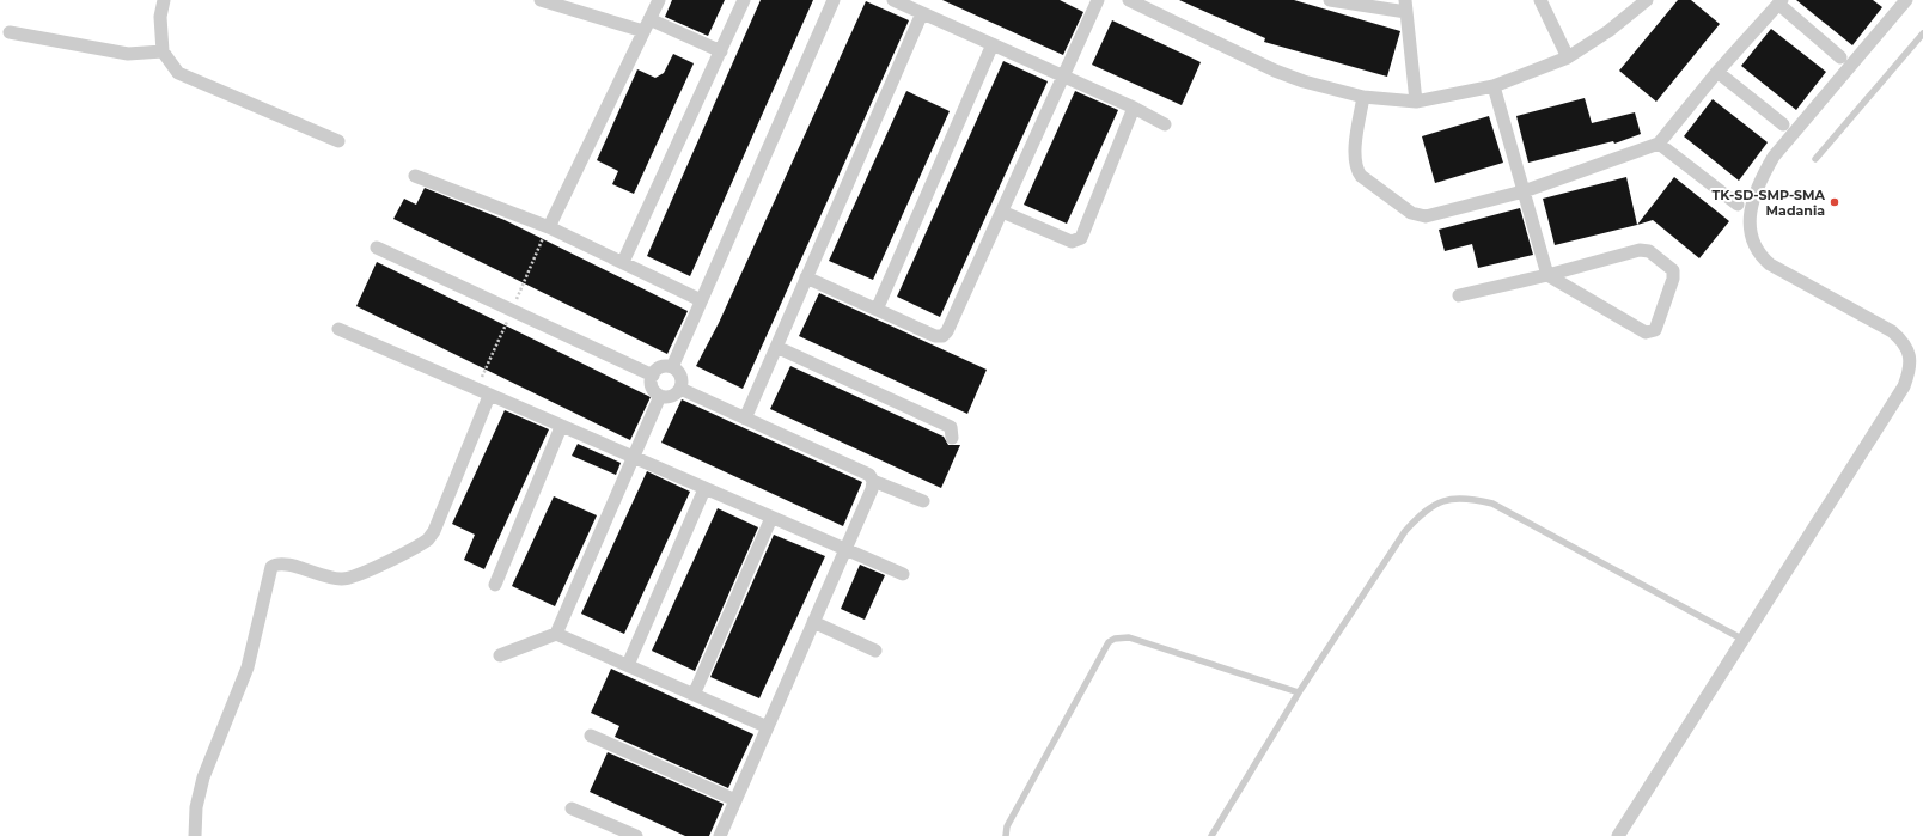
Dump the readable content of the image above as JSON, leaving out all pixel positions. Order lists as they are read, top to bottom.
{
  "places": ["TK-SD-SMP-SMA Madania"]
}
